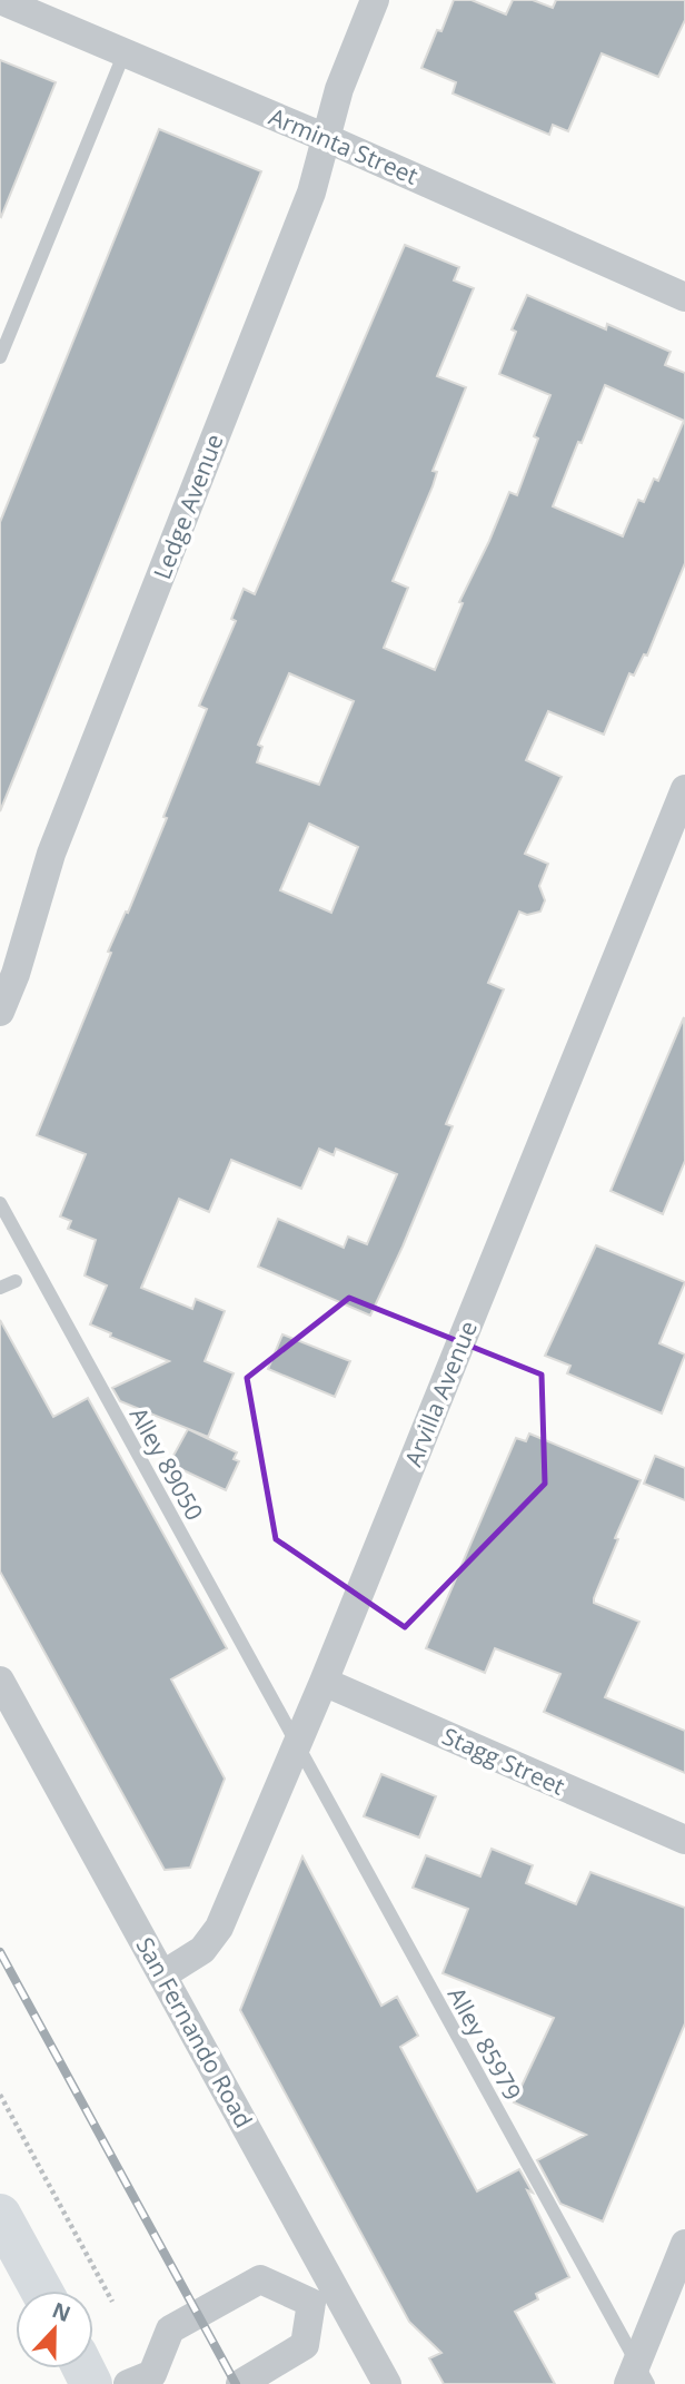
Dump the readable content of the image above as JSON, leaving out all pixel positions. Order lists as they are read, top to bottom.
{
  "streets": {
    "street": [
      "Arminta Street",
      "Ledge Avenue",
      "Arvilla Avenue",
      "Stagg Street",
      "San Fernando Road"
    ],
    "lane": ["Alley 89050", "Alley 85979"]
  },
  "crossings": [
    ["Arminta Street", "Ledge Avenue"],
    ["Arvilla Avenue", "Alley 89050"],
    ["Arvilla Avenue", "Stagg Street"],
    ["Arvilla Avenue", "San Fernando Road"],
    ["Arvilla Avenue", "Alley 85979"],
    ["Alley 89050", "Alley 85979"]
  ],
  "north": "top"
}
